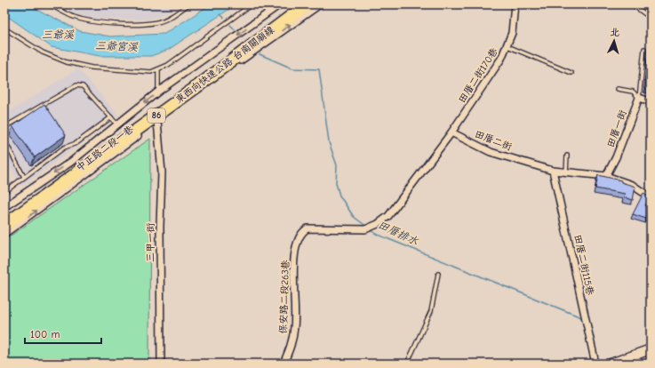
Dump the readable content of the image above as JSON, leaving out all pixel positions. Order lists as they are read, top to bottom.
{
  "streets": {
    "highway": ["東西向快速公路 台南關廟線", "86"],
    "street": [
      "田厝二街170巷",
      "田厝一街",
      "田厝二街",
      "中正路二段一巷",
      "三甲一街",
      "田厝二街115巷",
      "保安路二段263巷"
    ]
  },
  "crossings": [
    ["田厝二街170巷", "田厝二街"],
    ["田厝二街170巷", "保安路二段263巷"],
    ["田厝一街", "田厝二街"],
    ["田厝二街", "田厝二街115巷"],
    ["田厝二街", "保安路二段263巷"],
    ["中正路二段一巷", "三甲一街"]
  ],
  "water": ["三爺溪", "三爺宮溪", "田厝排水"],
  "scale_bar": "100 m",
  "north": "top"
}
